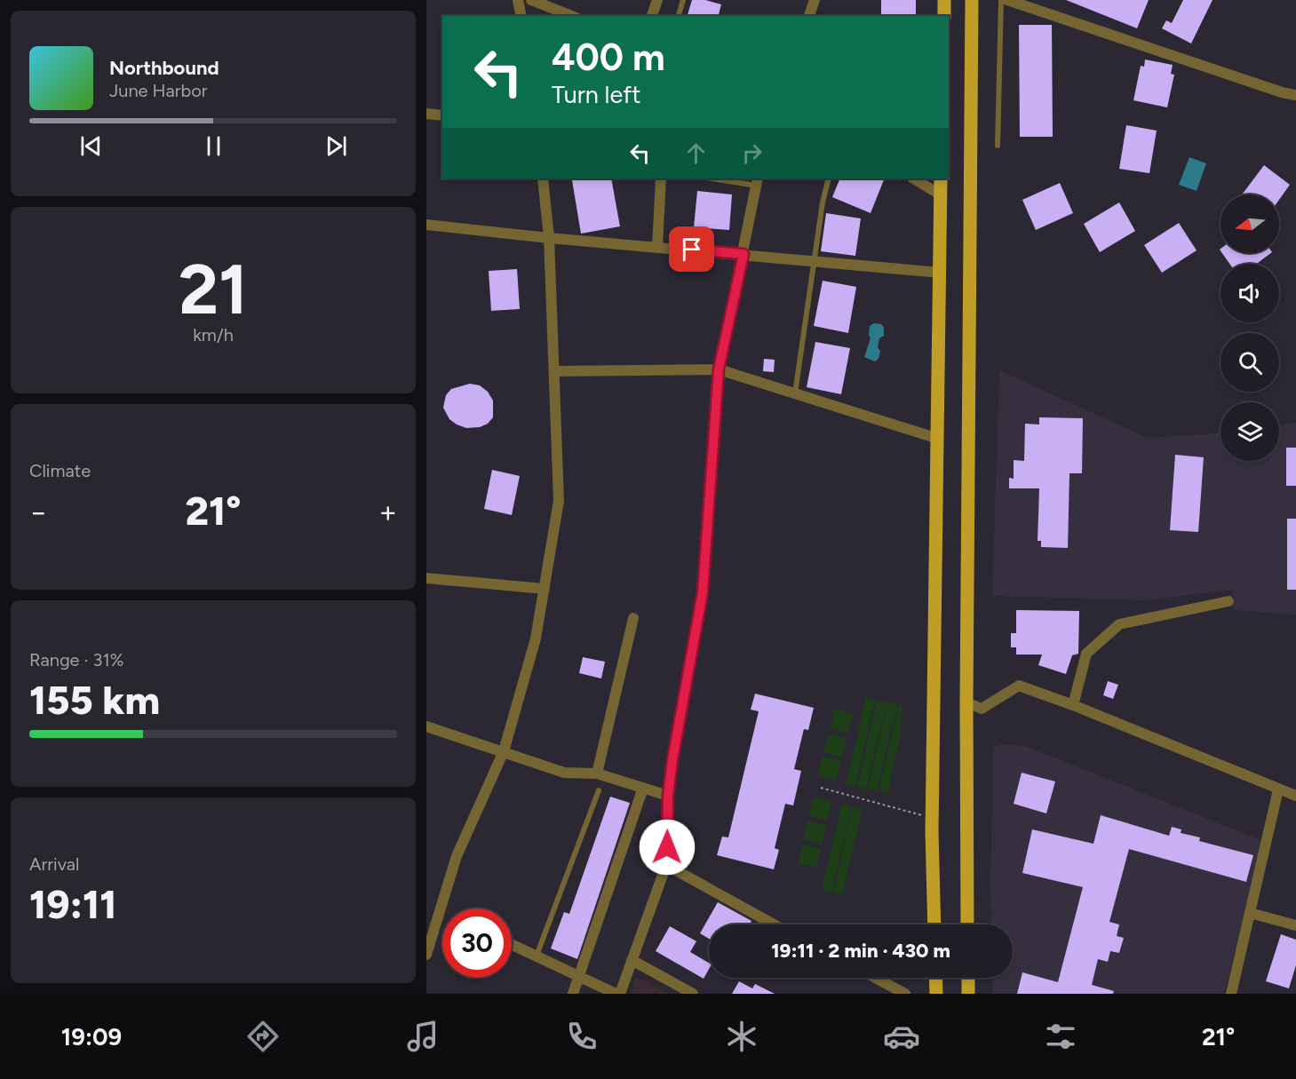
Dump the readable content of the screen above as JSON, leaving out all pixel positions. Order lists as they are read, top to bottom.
{
  "north": "left",
  "page": {
    "turn": ["400 m", "Turn left"],
    "song": ["Northbound", "June Harbor"],
    "tile": [
      ["21", "km/h"],
      "Climate",
      ["Range · 31%", "155 km"],
      ["Arrival", "19:11"]
    ],
    "heat": ["−", "21°", "+"],
    "limit": "30",
    "trip": "19:11 · 2 min · 430 m",
    "tabs": ["19:09", "21°"]
  }
}
